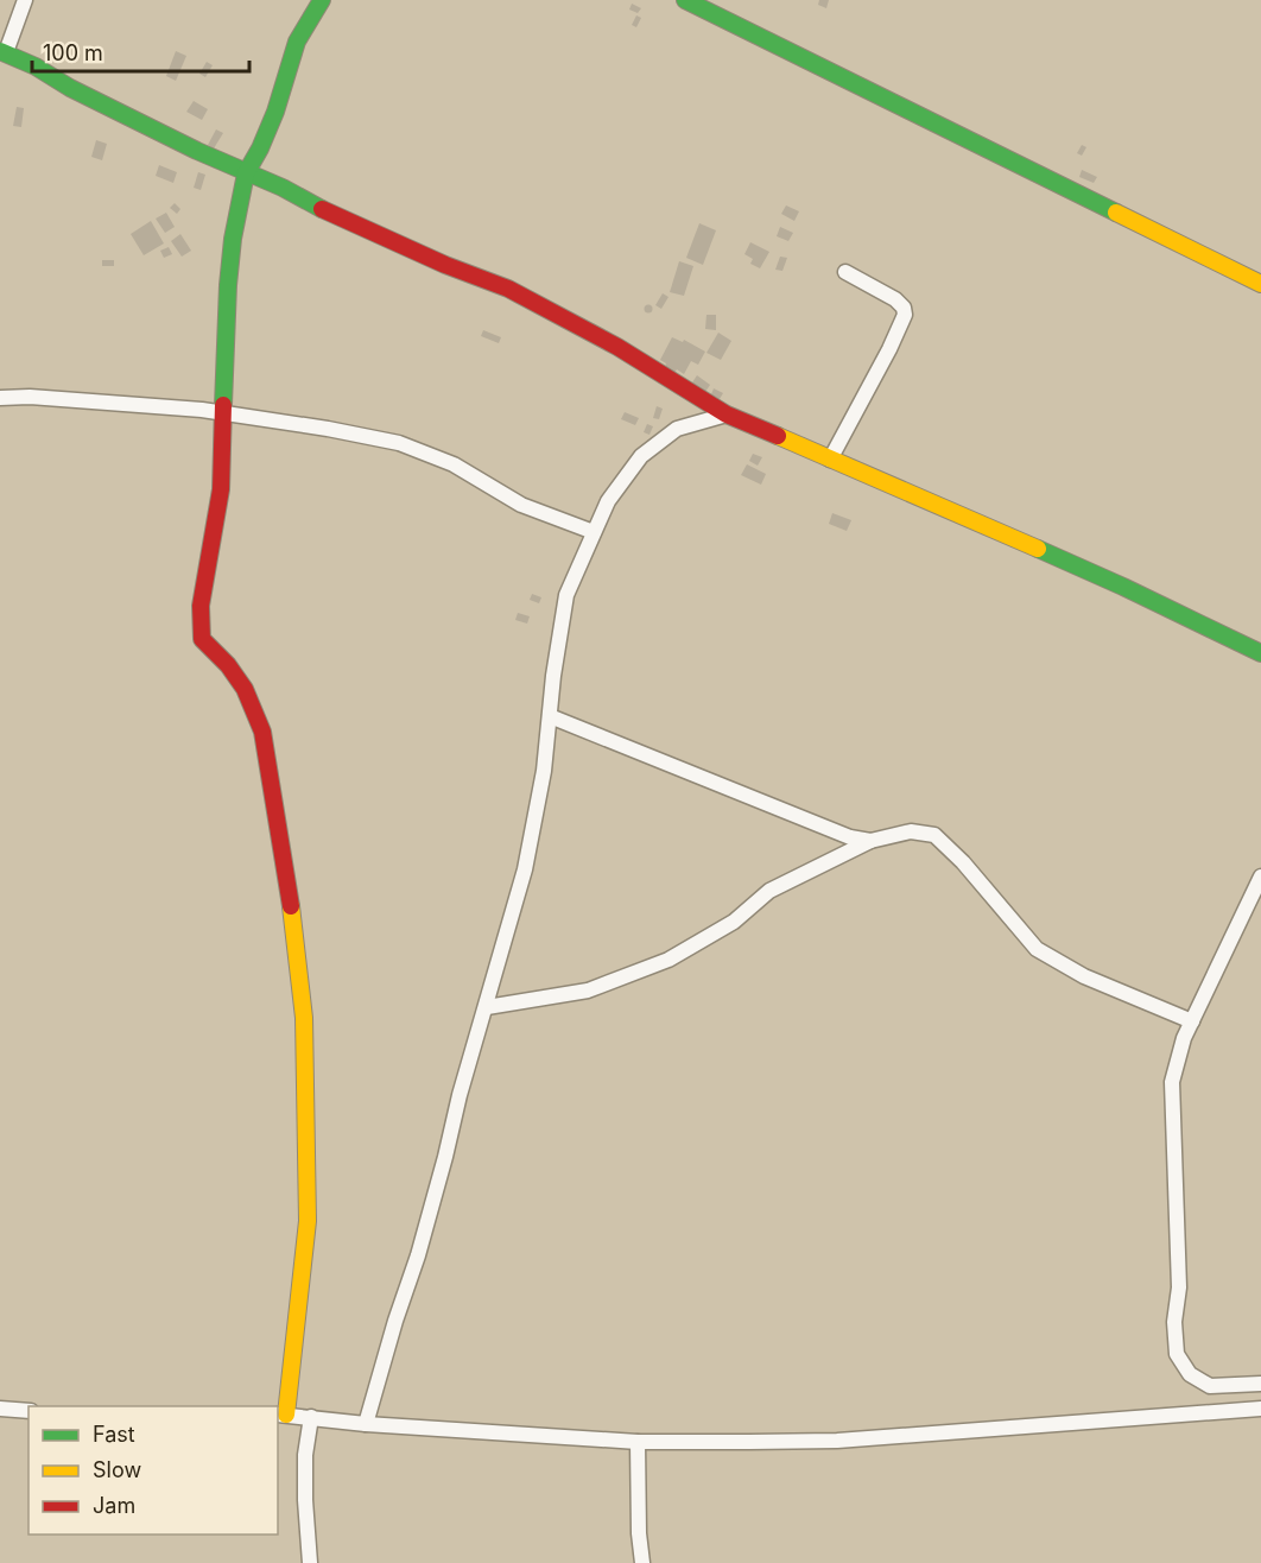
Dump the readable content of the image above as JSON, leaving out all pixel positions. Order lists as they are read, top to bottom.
{
  "legend": ["Fast", "Slow", "Jam"],
  "scale_bar": "100 m"
}
